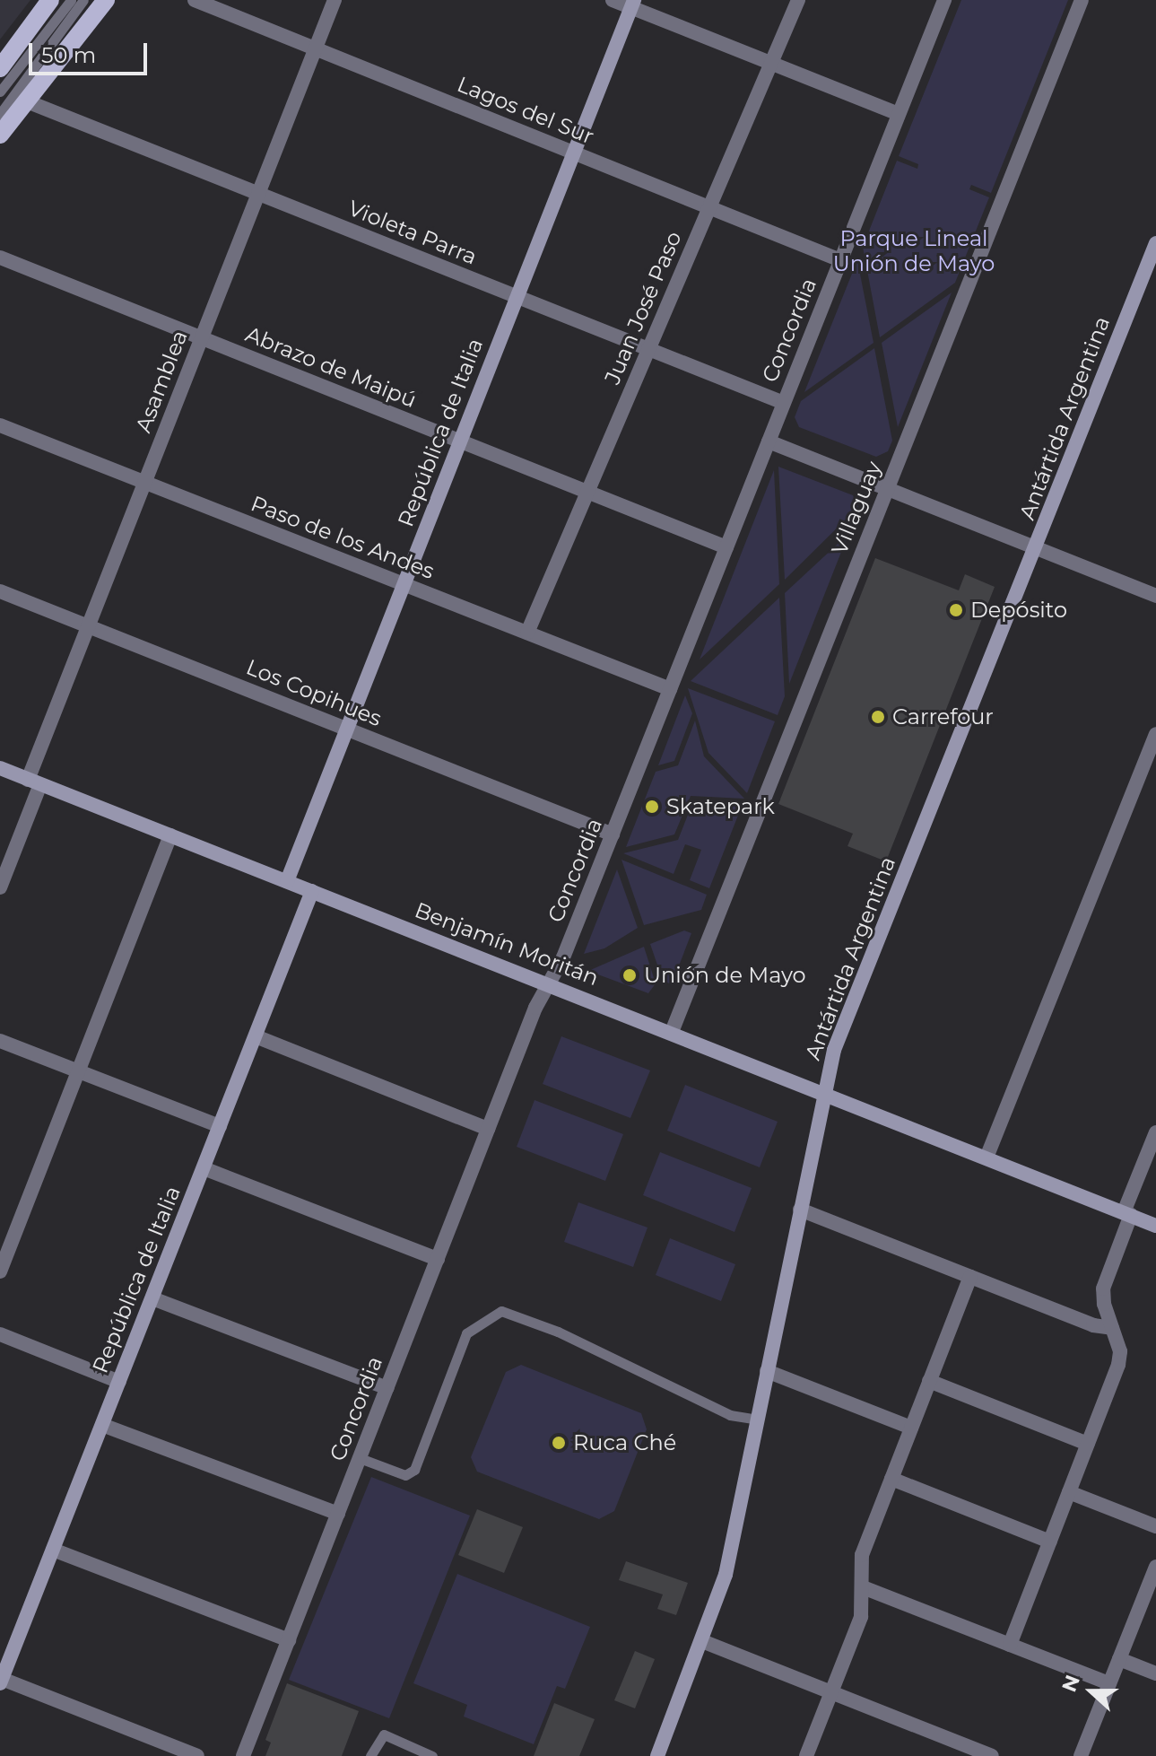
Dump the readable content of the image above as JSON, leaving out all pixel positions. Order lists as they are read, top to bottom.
{
  "streets": {
    "street": [
      "Lagos del Sur",
      "Violeta Parra",
      "Juan José Paso",
      "Concordia",
      "Abrazo de Maipú",
      "Asamblea",
      "Antártida Argentina",
      "República de Italia",
      "Villaguay",
      "Paso de los Andes",
      "Los Copihues",
      "Benjamín Moritán"
    ]
  },
  "crossings": [
    ["Lagos del Sur", "Juan José Paso"],
    ["Lagos del Sur", "Concordia"],
    ["Lagos del Sur", "Asamblea"],
    ["Lagos del Sur", "República de Italia"],
    ["Violeta Parra", "Juan José Paso"],
    ["Violeta Parra", "Concordia"],
    ["Violeta Parra", "Asamblea"],
    ["Violeta Parra", "República de Italia"],
    ["Juan José Paso", "Abrazo de Maipú"],
    ["Juan José Paso", "Paso de los Andes"],
    ["Concordia", "Abrazo de Maipú"],
    ["Concordia", "Paso de los Andes"],
    ["Concordia", "Los Copihues"],
    ["Concordia", "Benjamín Moritán"],
    ["Abrazo de Maipú", "Asamblea"],
    ["Abrazo de Maipú", "República de Italia"],
    ["Asamblea", "Paso de los Andes"],
    ["Asamblea", "Los Copihues"],
    ["Asamblea", "Benjamín Moritán"],
    ["Antártida Argentina", "Benjamín Moritán"],
    ["República de Italia", "Paso de los Andes"],
    ["República de Italia", "Los Copihues"],
    ["República de Italia", "Benjamín Moritán"],
    ["Villaguay", "Benjamín Moritán"]
  ],
  "parks": ["Parque Lineal Unión de Mayo"],
  "places": [
    "Depósito",
    "Carrefour",
    "Skatepark",
    "Unión de Mayo",
    "Ruca Ché"
  ],
  "scale_bar": "50 m",
  "north": "left"
}
